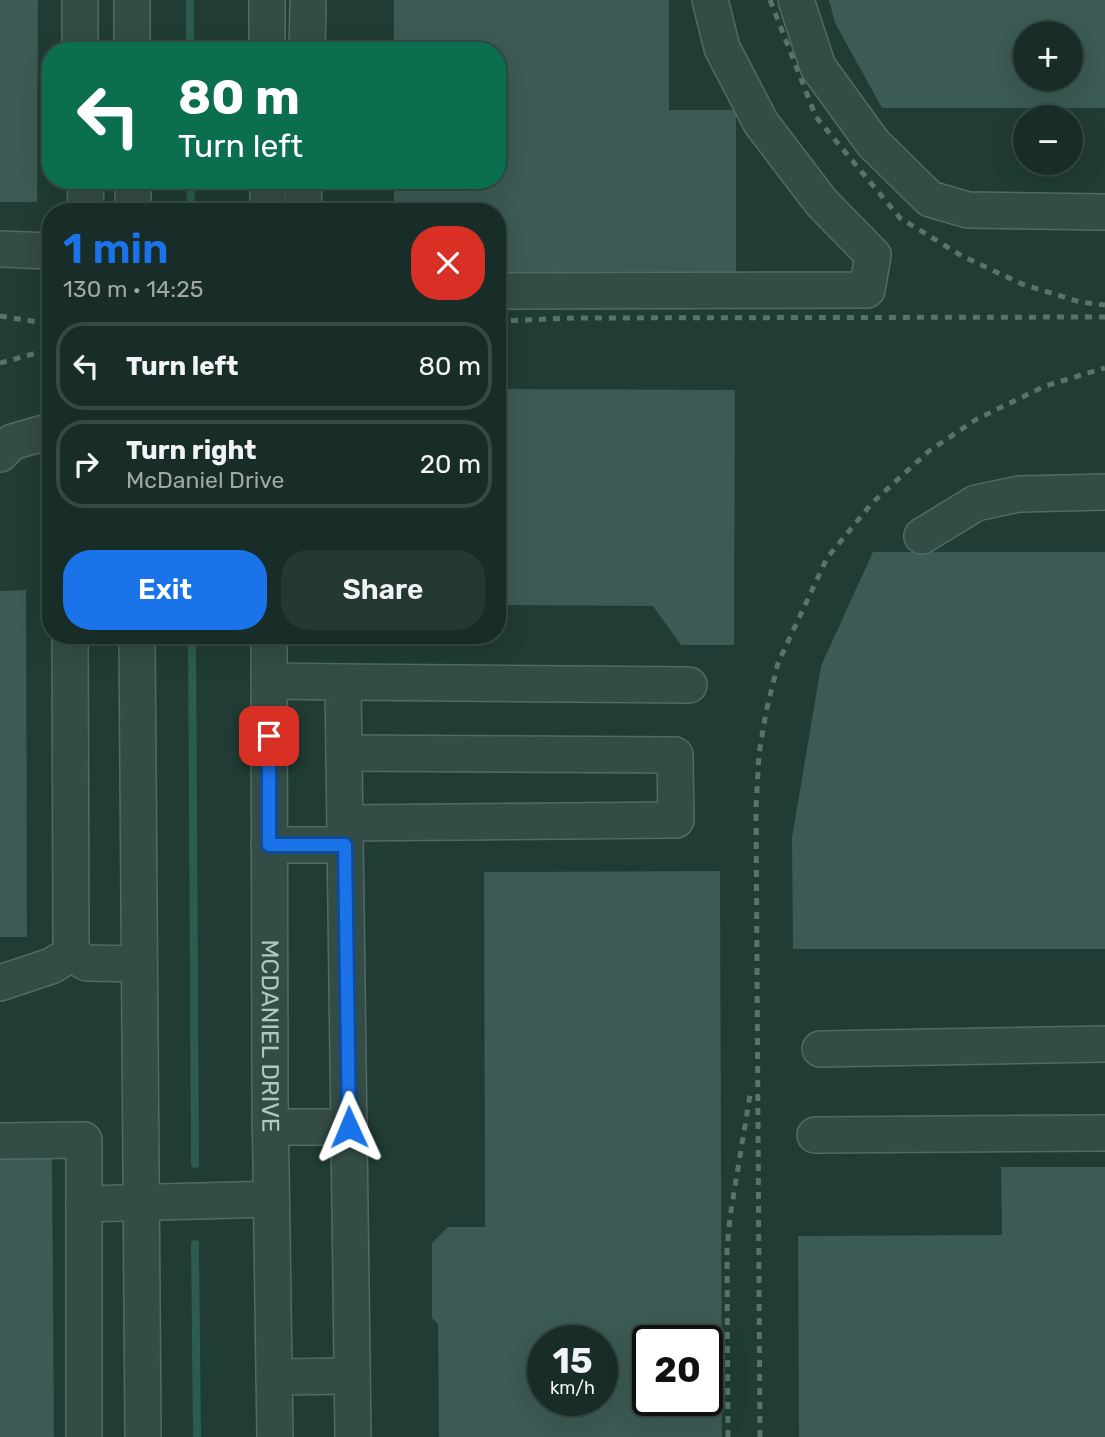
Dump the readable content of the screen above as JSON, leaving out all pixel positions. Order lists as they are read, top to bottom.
{
  "streets": {
    "street": ["MCDANIEL DRIVE"]
  },
  "page": {
    "map_buttons": ["+", "−"],
    "turn": ["80 m", "Turn left"],
    "heading": ["1 min", "130 m · 14:25"],
    "list": [
      {
        "name": "Turn left",
        "value": "80 m"
      },
      {
        "name": "Turn right",
        "note": "McDaniel Drive",
        "value": "20 m"
      }
    ],
    "buttons": ["Exit", "Share"],
    "speed": "15 km/h",
    "limit": "20"
  }
}
